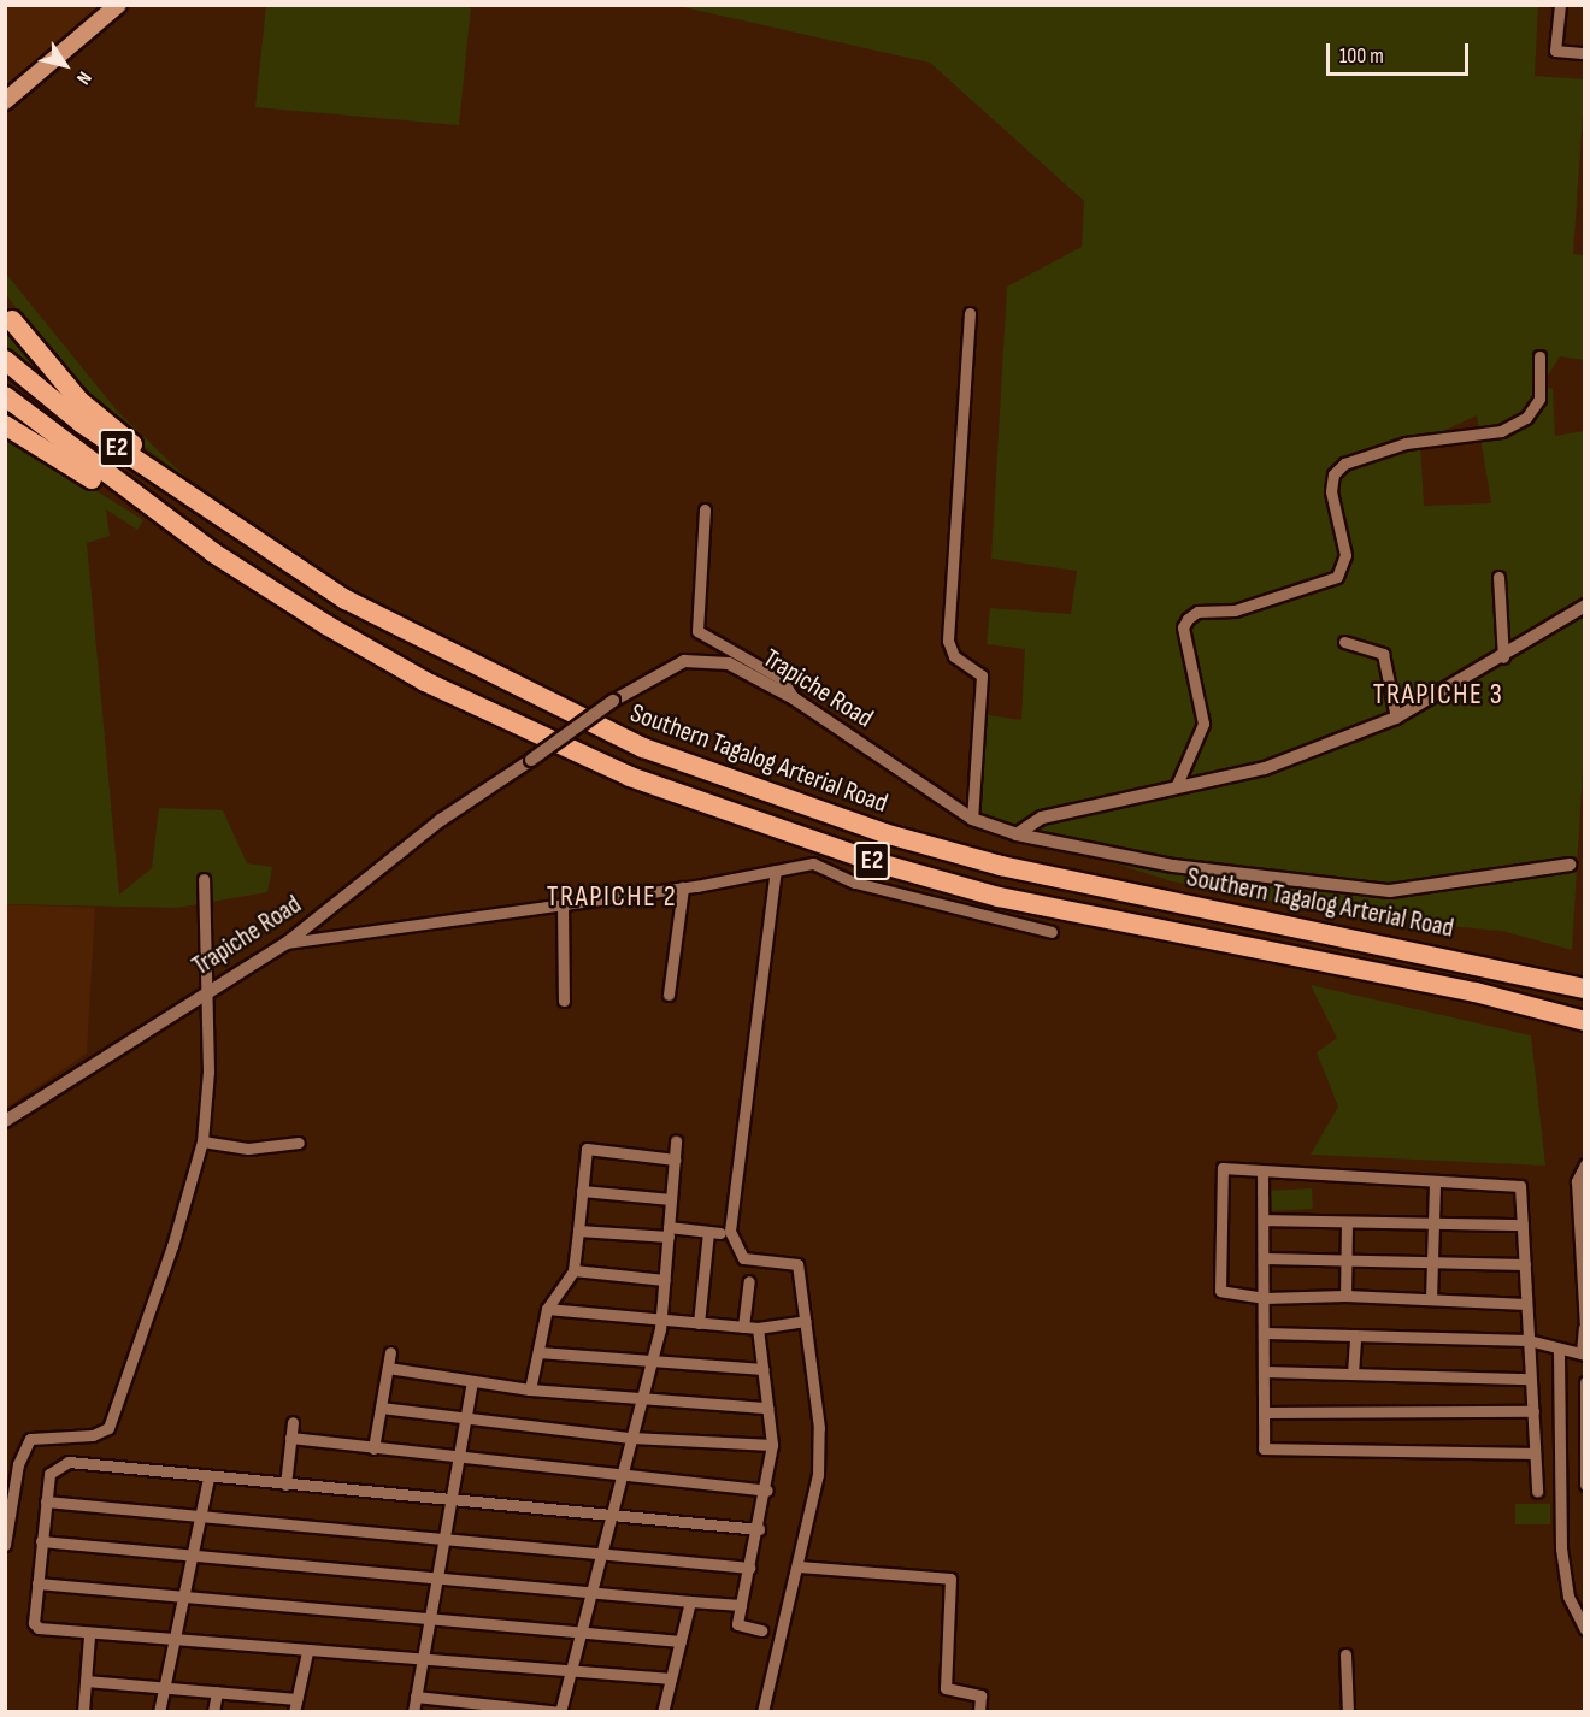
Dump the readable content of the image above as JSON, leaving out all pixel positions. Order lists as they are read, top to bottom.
{
  "streets": {
    "highway": ["E2", "Southern Tagalog Arterial Road"],
    "street": ["Trapiche Road"]
  },
  "districts": ["TRAPICHE 3", "TRAPICHE 2"],
  "scale_bar": "100 m",
  "north": "bottom right"
}
